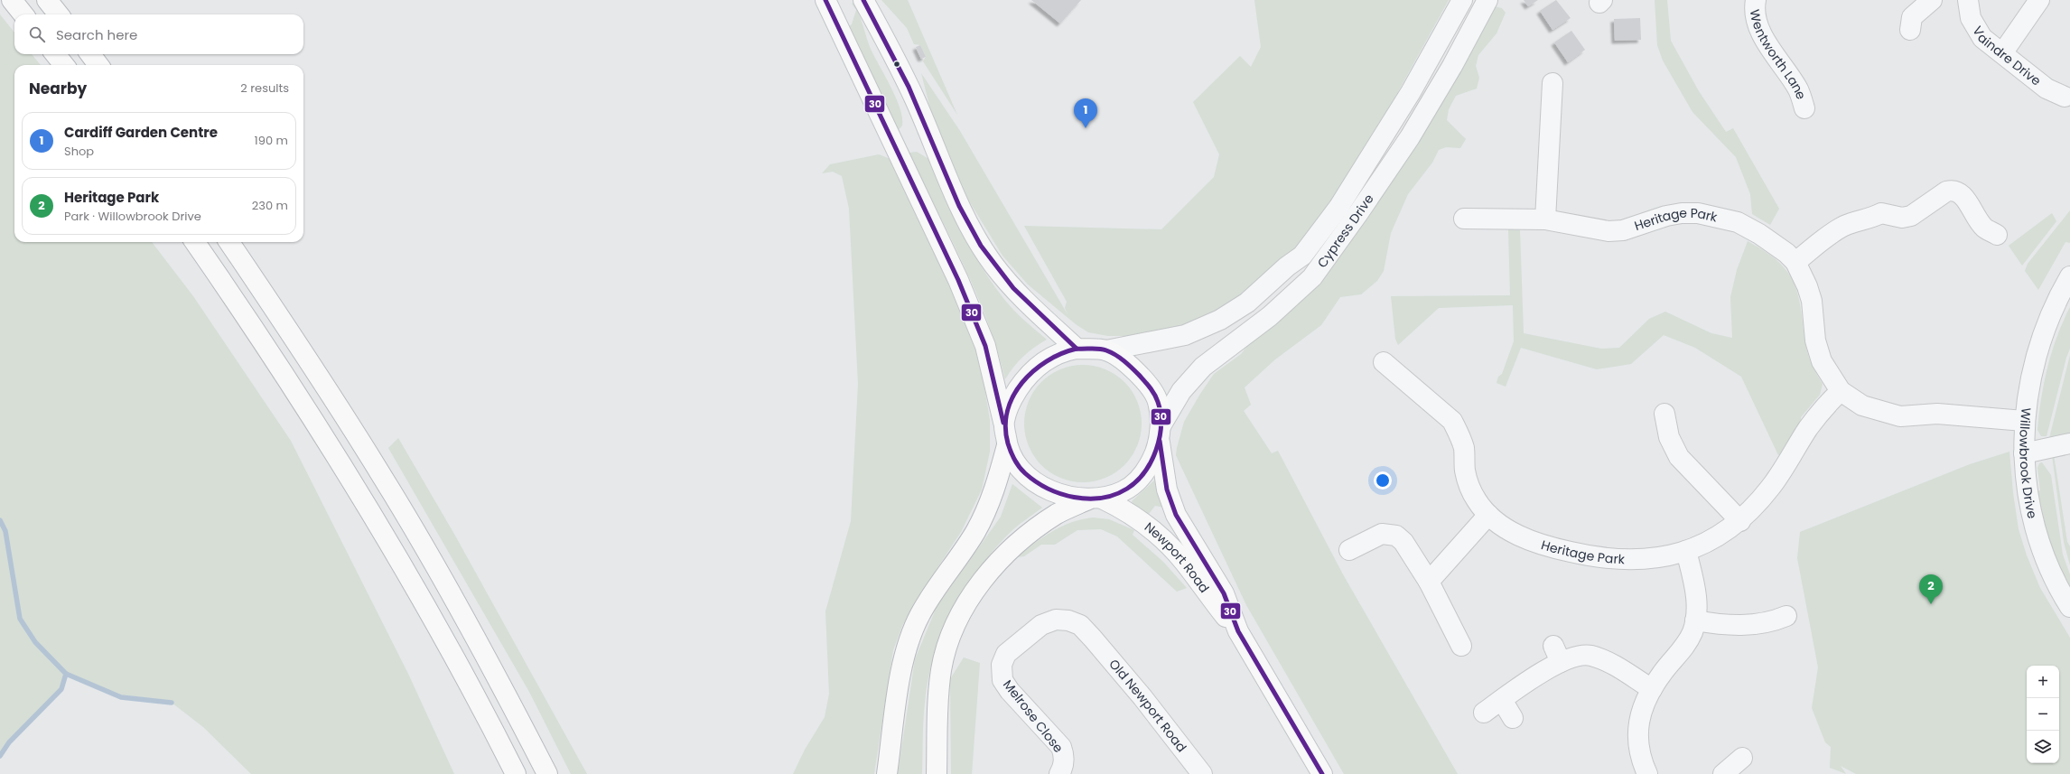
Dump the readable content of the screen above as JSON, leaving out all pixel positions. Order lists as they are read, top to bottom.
{
  "streets": {
    "main road": ["Newport Road"],
    "street": [
      "Wentworth Lane",
      "Vaindre Drive",
      "Heritage Park",
      "Cypress Drive",
      "Willowbrook Drive",
      "Old Newport Road",
      "Melrose Close"
    ]
  },
  "crossings": [
    ["Heritage Park", "Willowbrook Drive"],
    ["Cypress Drive", "Newport Road"],
    ["Old Newport Road", "Melrose Close"]
  ],
  "lines": ["transit line 30"],
  "page": {
    "search": "Search here",
    "heading": ["Nearby", "2 results"],
    "pins": ["1", "2"],
    "list": [
      {
        "mark": "1",
        "name": "Cardiff Garden Centre",
        "note": "Shop",
        "value": "190 m"
      },
      {
        "mark": "2",
        "name": "Heritage Park",
        "note": "Park · Willowbrook Drive",
        "value": "230 m"
      }
    ],
    "map_buttons": ["+", "−"]
  }
}
